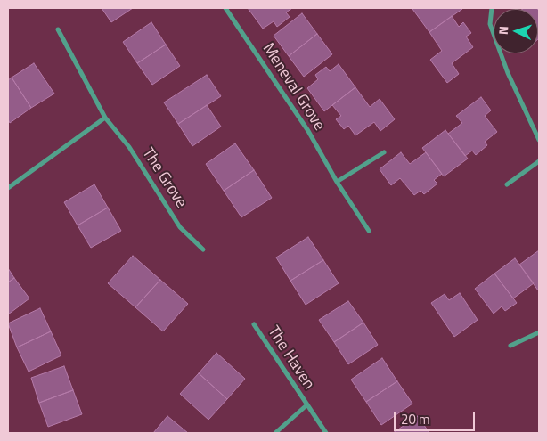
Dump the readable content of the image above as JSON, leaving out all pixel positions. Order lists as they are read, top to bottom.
{
  "streets": {
    "street": ["Meneval Grove", "The Grove", "The Haven"]
  },
  "scale_bar": "20 m",
  "north": "left"
}
